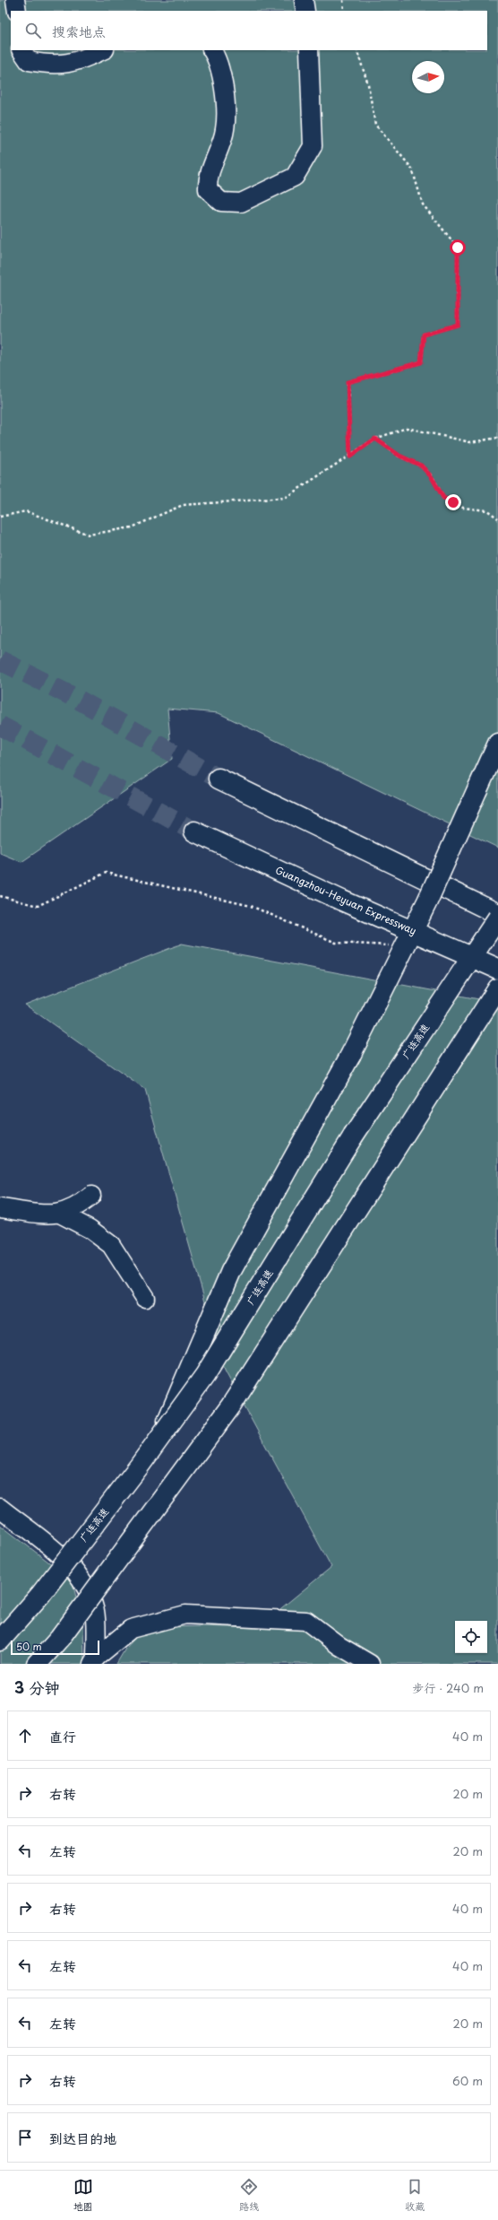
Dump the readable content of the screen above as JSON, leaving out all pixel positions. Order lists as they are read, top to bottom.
{
  "streets": {
    "highway": ["Guangzhou-Heyuan Expressway", "广连高速"]
  },
  "scale_bar": "50 m",
  "north": "right",
  "page": {
    "search": "搜索地点",
    "scale": "50 m",
    "heading": ["3 分钟", "步行 · 240 m"],
    "list": [
      ["直行", "40 m"],
      ["右转", "20 m"],
      ["左转", "20 m"],
      ["右转", "40 m"],
      ["左转", "40 m"],
      ["左转", "20 m"],
      ["右转", "60 m"],
      "到达目的地"
    ],
    "nav": ["地图", "路线", "收藏"]
  }
}
